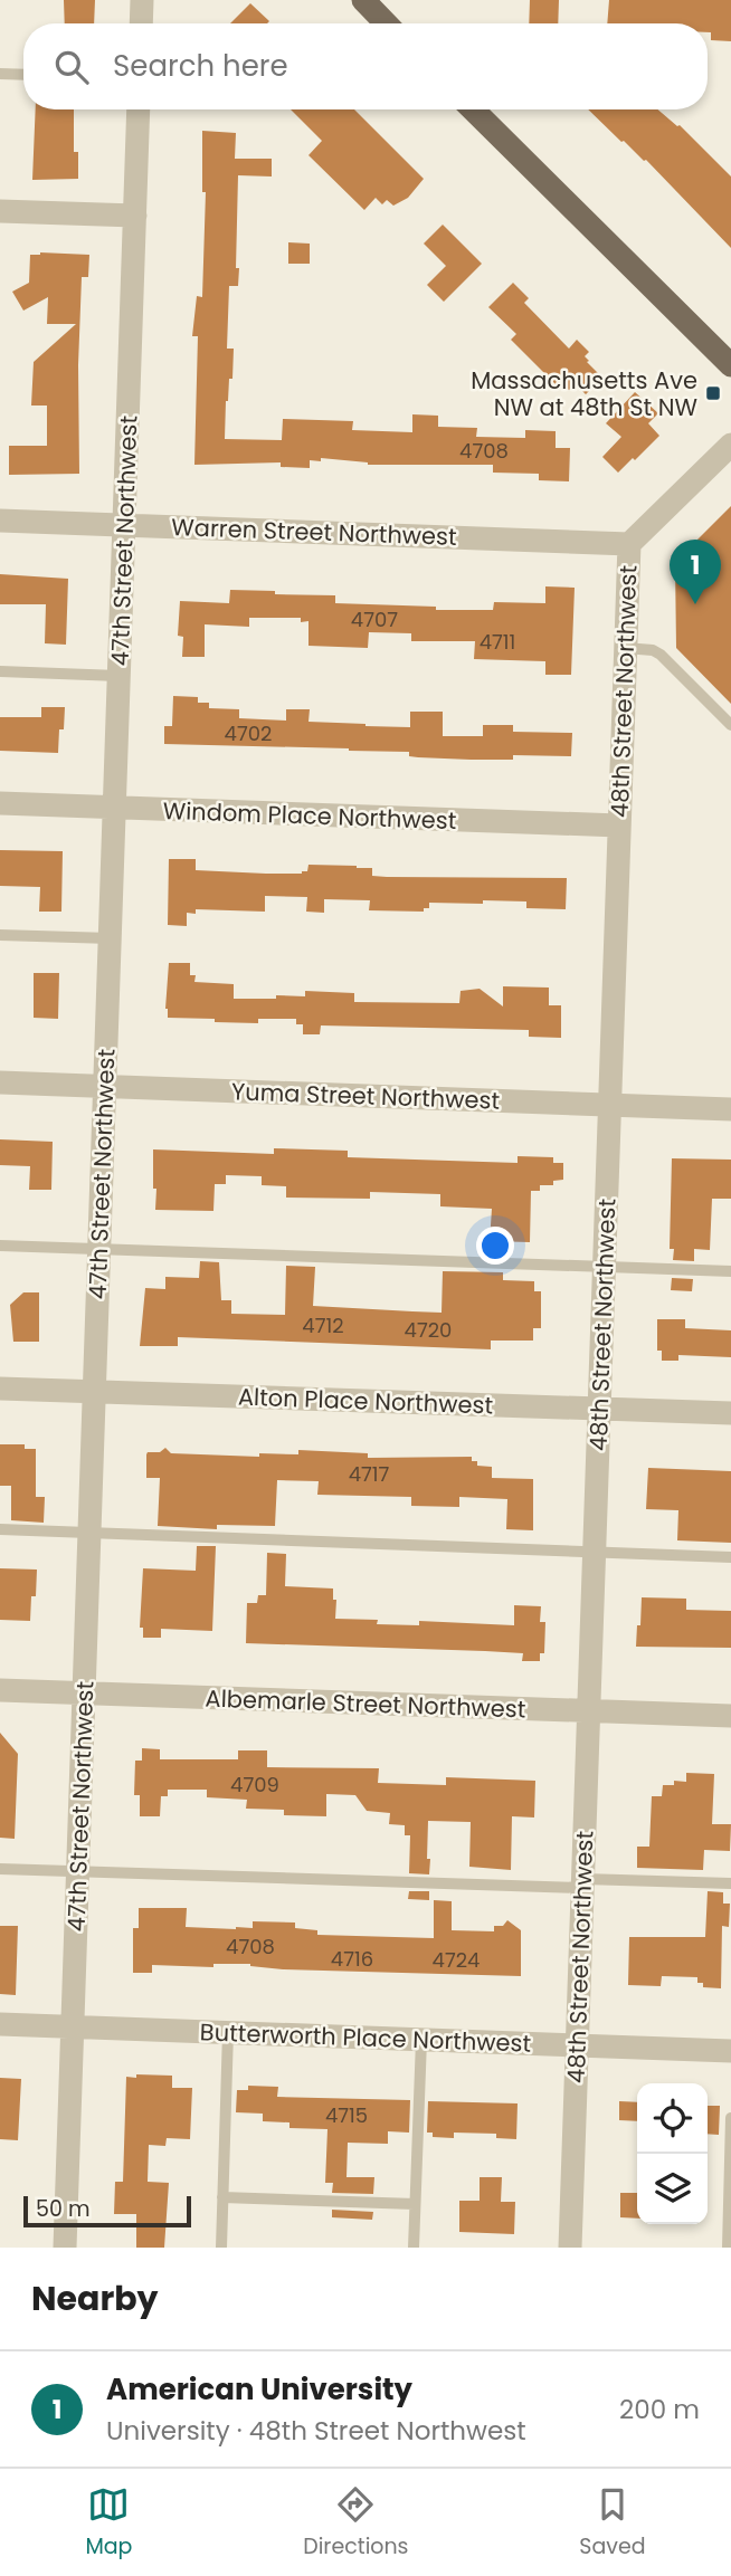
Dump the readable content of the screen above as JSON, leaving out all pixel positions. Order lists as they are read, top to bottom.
{
  "streets": {
    "street": [
      "Warren Street Northwest",
      "47th Street Northwest",
      "48th Street Northwest",
      "Windom Place Northwest",
      "Yuma Street Northwest",
      "Alton Place Northwest",
      "Albemarle Street Northwest",
      "Butterworth Place Northwest"
    ]
  },
  "crossings": [
    ["Warren Street Northwest", "47th Street Northwest"],
    ["Warren Street Northwest", "48th Street Northwest"],
    ["47th Street Northwest", "Windom Place Northwest"],
    ["47th Street Northwest", "Yuma Street Northwest"],
    ["47th Street Northwest", "Alton Place Northwest"],
    ["47th Street Northwest", "Albemarle Street Northwest"],
    ["47th Street Northwest", "Butterworth Place Northwest"],
    ["48th Street Northwest", "Windom Place Northwest"],
    ["48th Street Northwest", "Yuma Street Northwest"],
    ["48th Street Northwest", "Alton Place Northwest"],
    ["48th Street Northwest", "Albemarle Street Northwest"],
    ["48th Street Northwest", "Butterworth Place Northwest"]
  ],
  "places": {
    "transit": ["Massachusetts Ave NW at 48th St NW"]
  },
  "house_numbers": [
    "4708",
    "4707",
    "4711",
    "4702",
    "4712",
    "4720",
    "4717",
    "4709",
    "4708",
    "4716",
    "4724",
    "4715"
  ],
  "scale_bar": "50 m",
  "page": {
    "search": "Search here",
    "pins": "1",
    "scale": "50 m",
    "heading": "Nearby",
    "list": [
      {
        "mark": "1",
        "name": "American University",
        "note": "University · 48th Street Northwest",
        "value": "200 m"
      }
    ],
    "nav": ["Map", "Directions", "Saved"]
  }
}
